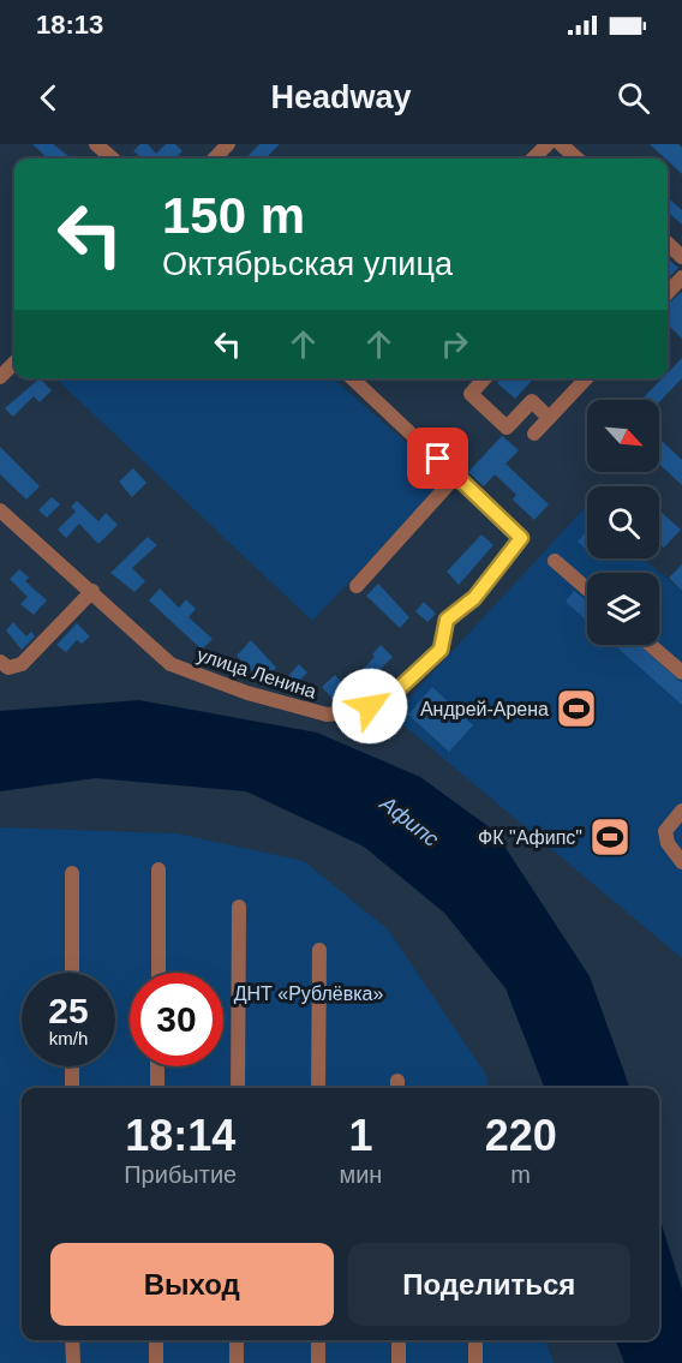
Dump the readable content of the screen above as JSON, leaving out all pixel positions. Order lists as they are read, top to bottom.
{
  "streets": {
    "street": ["улица Ленина"]
  },
  "water": ["Афипс"],
  "parks": ["ДНТ «Рублёвка»"],
  "places": {
    "sports": ["Андрей-Арена", "ФК \"Афипс\""]
  },
  "north": "bottom right",
  "page": {
    "status": "18:13",
    "header": "Headway",
    "turn": ["150 m", "Октябрьская улица"],
    "speed": "25 km/h",
    "limit": "30",
    "eta": [
      "18:14",
      "Прибытие",
      "1",
      "мин",
      "220",
      "m"
    ],
    "buttons": ["Выход", "Поделиться"]
  }
}
